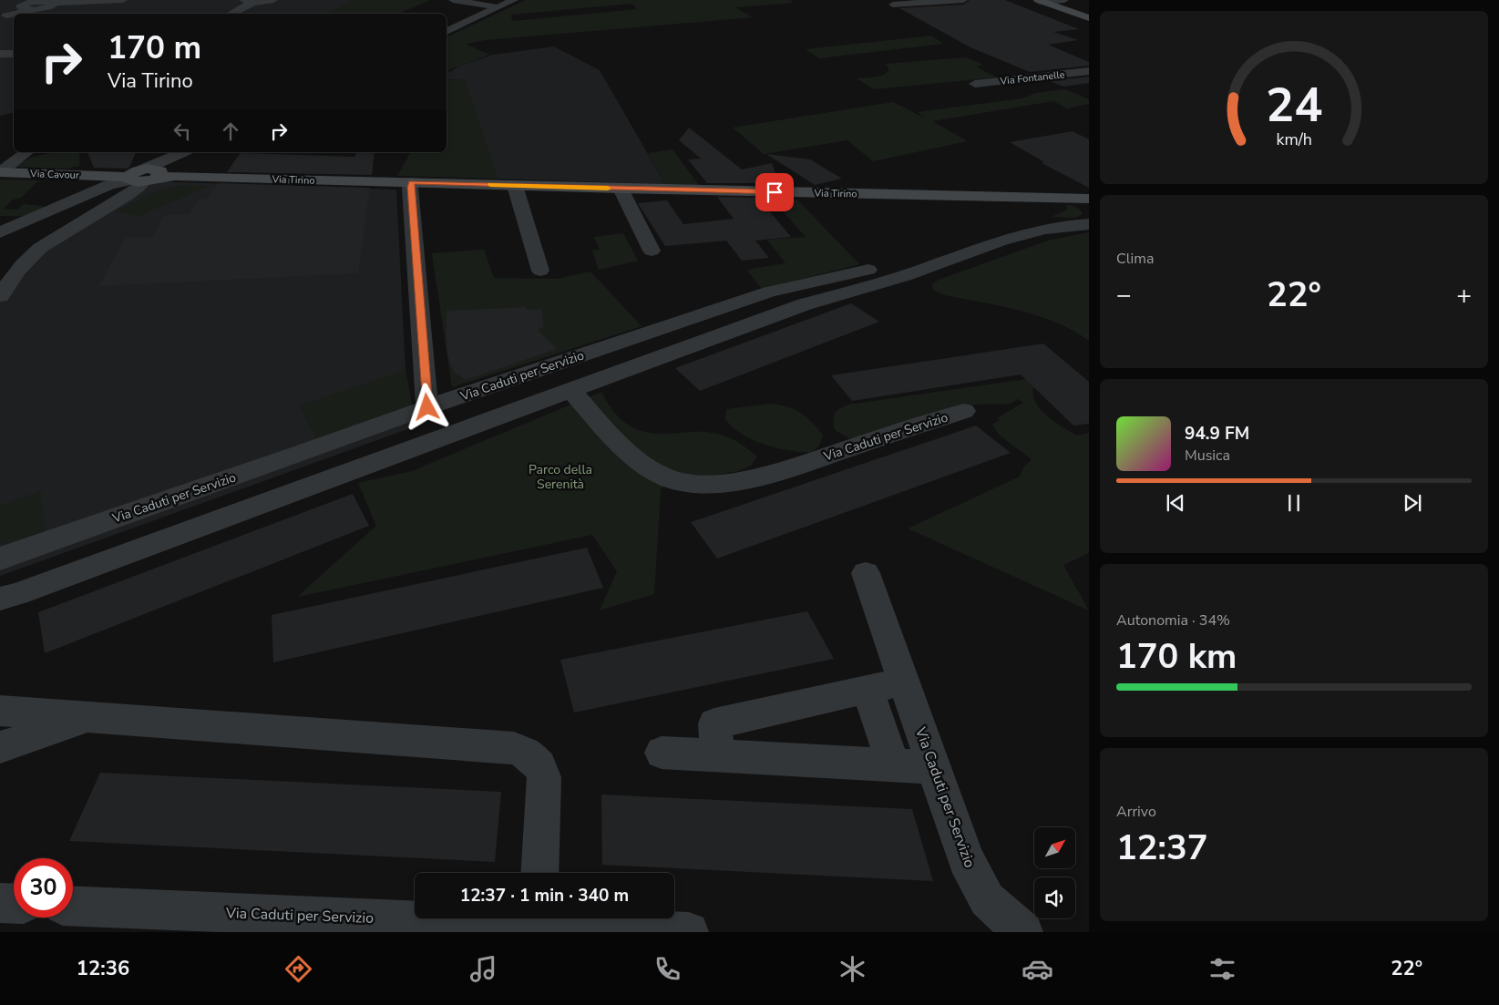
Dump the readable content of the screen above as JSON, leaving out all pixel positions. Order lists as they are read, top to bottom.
{
  "streets": {
    "street": [
      "Via Fontanelle",
      "Via Cavour",
      "Via Tirino",
      "Via Caduti per Servizio"
    ]
  },
  "parks": ["Parco della Serenità"],
  "north": "top right",
  "page": {
    "turn": ["170 m", "Via Tirino"],
    "tile": [
      "Clima",
      ["Autonomia · 34%", "170 km"],
      ["Arrivo", "12:37"]
    ],
    "heat": ["−", "22°", "+"],
    "song": ["94.9 FM", "Musica"],
    "limit": "30",
    "trip": "12:37 · 1 min · 340 m",
    "tabs": ["12:36", "22°"],
    "gauge": ["24", "km/h"]
  }
}
